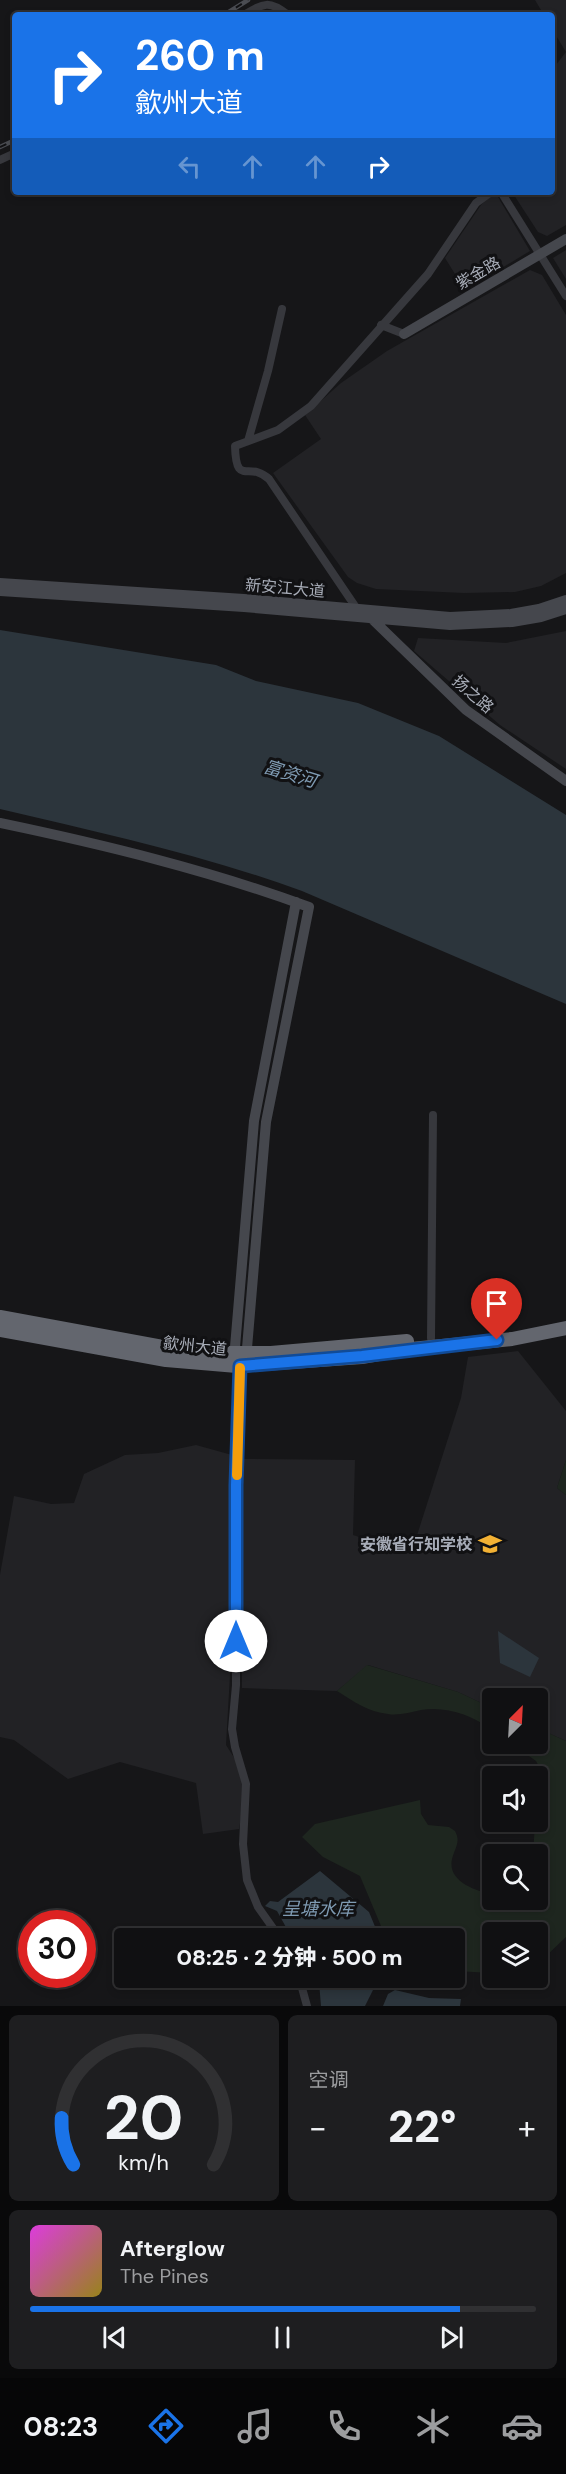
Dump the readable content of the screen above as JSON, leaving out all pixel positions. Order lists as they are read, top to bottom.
{
  "streets": {
    "highway": ["歙州大道"],
    "street": ["紫金路", "新安江大道", "扬之路"]
  },
  "crossings": [
    ["新安江大道", "扬之路"]
  ],
  "water": ["富资河", "呈塘水库"],
  "places": {
    "school or university": ["安徽省行知学校"]
  },
  "north": "top right",
  "page": {
    "turn": ["260 m", "歙州大道"],
    "limit": "30",
    "trip": "08:25 · 2 分钟 · 500 m",
    "tile": "空调",
    "heat": ["−", "22°", "+"],
    "song": ["Afterglow", "The Pines"],
    "tabs": "08:23",
    "gauge": ["20", "km/h"]
  }
}
